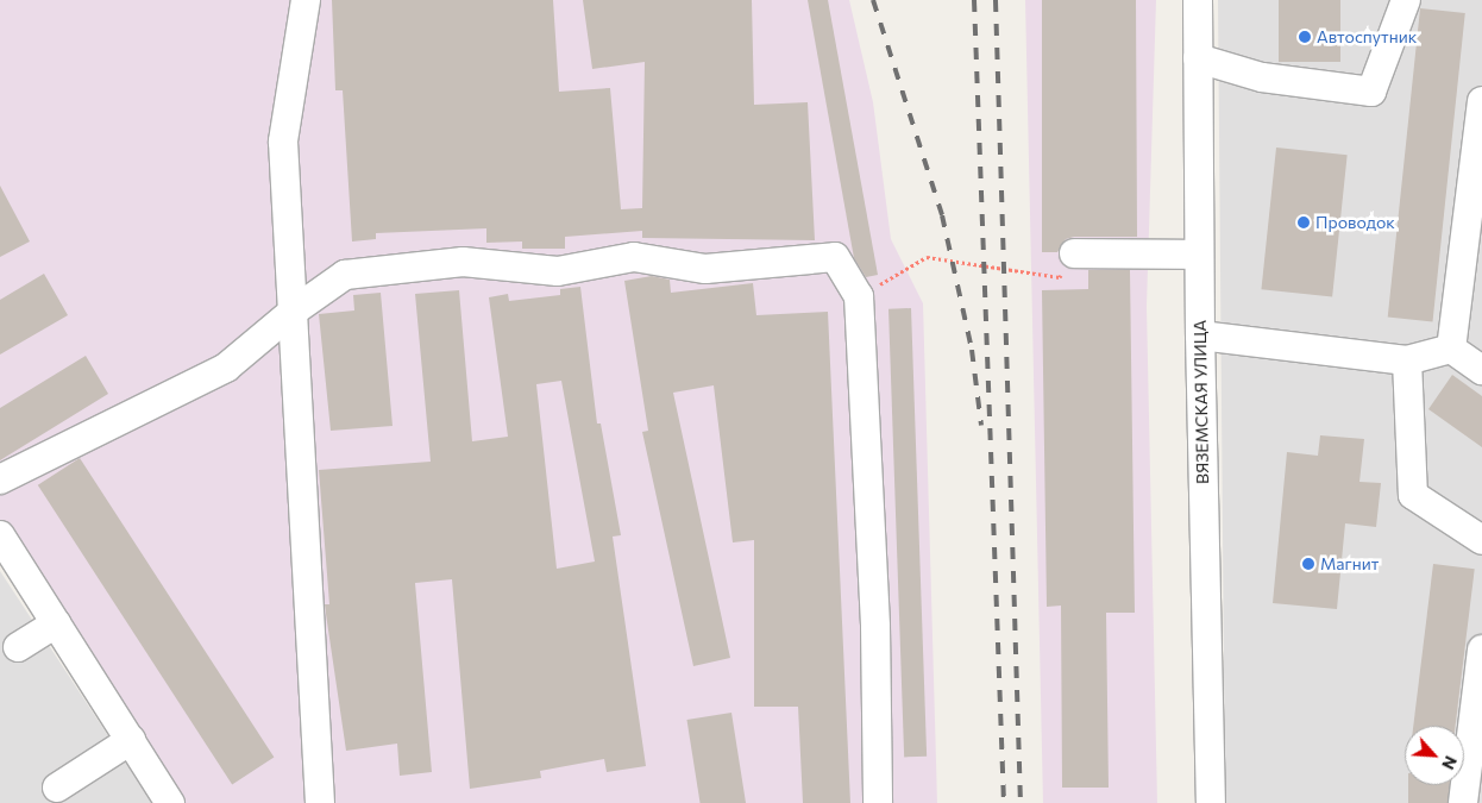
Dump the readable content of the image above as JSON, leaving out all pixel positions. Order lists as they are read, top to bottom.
{
  "streets": {
    "street": ["ВЯЗЕМСКАЯ УЛИЦА"]
  },
  "places": ["Автоспутник", "Проводок", "Магнит"],
  "north": "bottom right"
}
